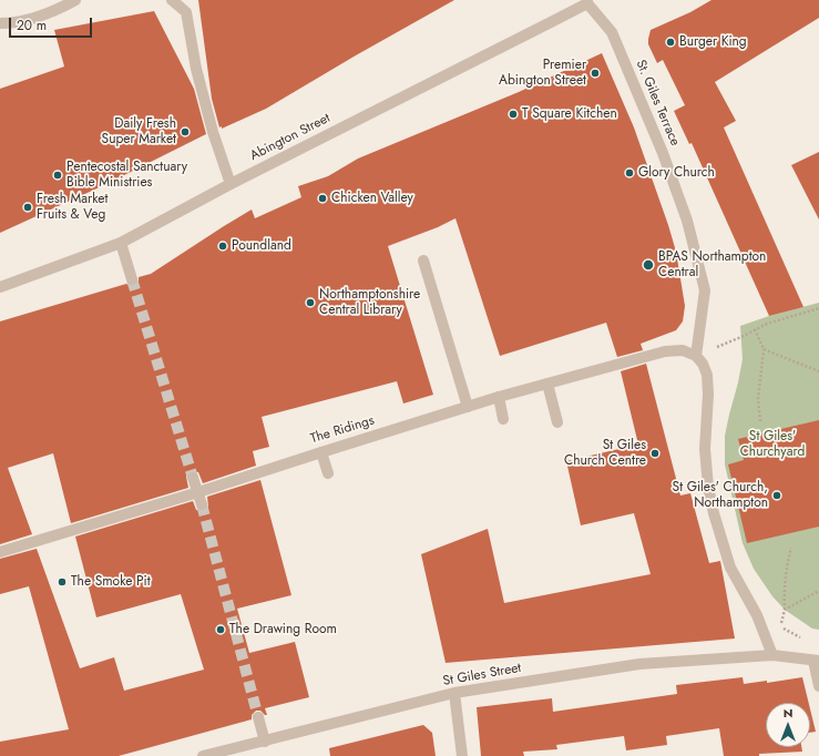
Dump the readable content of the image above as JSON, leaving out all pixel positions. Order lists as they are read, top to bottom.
{
  "streets": {
    "street": [
      "St. Giles Terrace",
      "Abington Street",
      "The Ridings",
      "St Giles Street"
    ]
  },
  "crossings": [
    ["St. Giles Terrace", "Abington Street"],
    ["St. Giles Terrace", "The Ridings"]
  ],
  "parks": ["St Giles' Churchyard"],
  "places": [
    "Burger King",
    "Premier Abington Street",
    "T Square Kitchen",
    "Daily Fresh Super Market",
    "Glory Church",
    "Pentecostal Sanctuary Bible Ministries",
    "Chicken Valley",
    "Fresh Market Fruits & Veg",
    "Poundland",
    "BPAS Northampton Central",
    "Northamptonshire Central Library",
    "St Giles Church Centre",
    "St Giles' Church, Northampton",
    "The Smoke Pit",
    "The Drawing Room"
  ],
  "scale_bar": "20 m",
  "north": "top"
}
